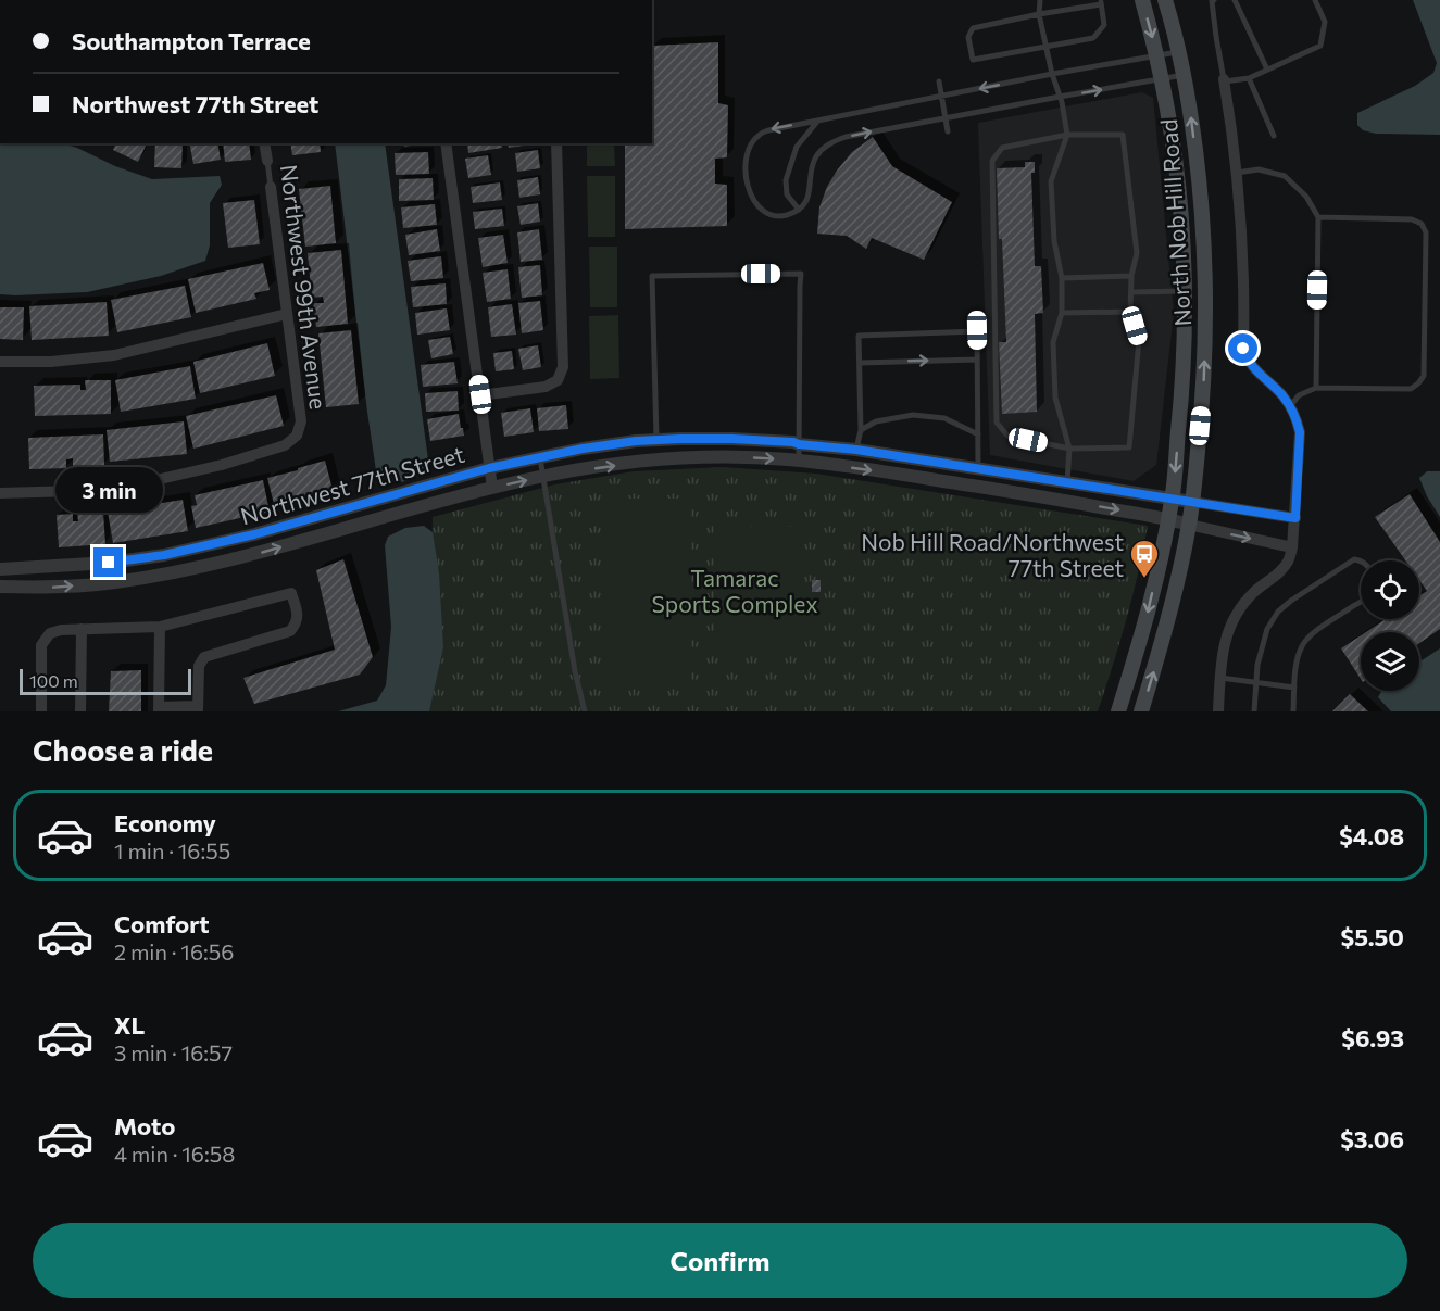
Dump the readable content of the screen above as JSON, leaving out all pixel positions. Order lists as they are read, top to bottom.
{
  "streets": {
    "main road": ["North Nob Hill Road"],
    "street": ["Northwest 99th Avenue", "Northwest 77th Street"]
  },
  "crossings": [
    ["North Nob Hill Road", "Northwest 77th Street"]
  ],
  "parks": ["Tamarac Sports Complex"],
  "places": {
    "bus stop": ["Nob Hill Road/Northwest 77th Street"]
  },
  "scale_bar": "100 m",
  "page": {
    "banner": ["Southampton Terrace", "Northwest 77th Street"],
    "bubble": "3 min",
    "scale": "100 m",
    "heading": "Choose a ride",
    "list": [
      {
        "name": "Economy",
        "note": "1 min · 16:55",
        "value": "$4.08"
      },
      {
        "name": "Comfort",
        "note": "2 min · 16:56",
        "value": "$5.50"
      },
      {
        "name": "XL",
        "note": "3 min · 16:57",
        "value": "$6.93"
      },
      {
        "name": "Moto",
        "note": "4 min · 16:58",
        "value": "$3.06"
      }
    ],
    "buttons": "Confirm"
  }
}
